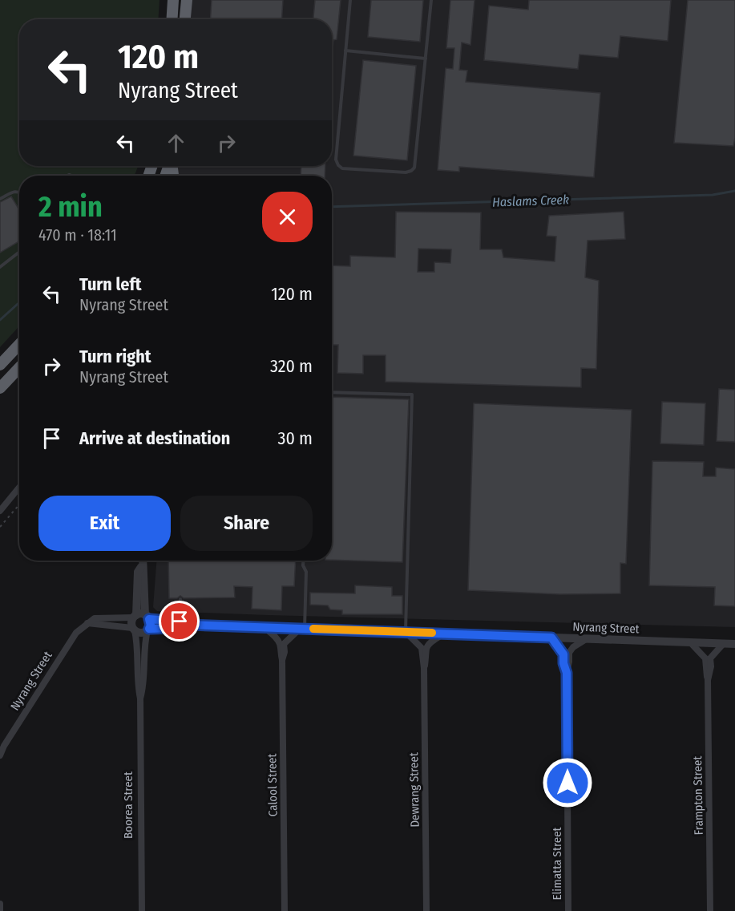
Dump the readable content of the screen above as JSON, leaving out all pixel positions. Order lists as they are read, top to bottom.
{
  "streets": {
    "street": [
      "Nyrang Street",
      "Calool Street",
      "Dewrang Street",
      "Frampton Street",
      "Boorea Street",
      "Elimatta Street"
    ]
  },
  "crossings": [
    ["Nyrang Street", "Calool Street"],
    ["Nyrang Street", "Dewrang Street"],
    ["Nyrang Street", "Frampton Street"],
    ["Nyrang Street", "Boorea Street"],
    ["Nyrang Street", "Elimatta Street"]
  ],
  "water": ["Haslams Creek"],
  "page": {
    "turn": ["120 m", "Nyrang Street"],
    "heading": ["2 min", "470 m · 18:11"],
    "list": [
      {
        "name": "Turn left",
        "note": "Nyrang Street",
        "value": "120 m"
      },
      {
        "name": "Turn right",
        "note": "Nyrang Street",
        "value": "320 m"
      },
      {
        "name": "Arrive at destination",
        "value": "30 m"
      }
    ],
    "buttons": ["Exit", "Share"]
  }
}
